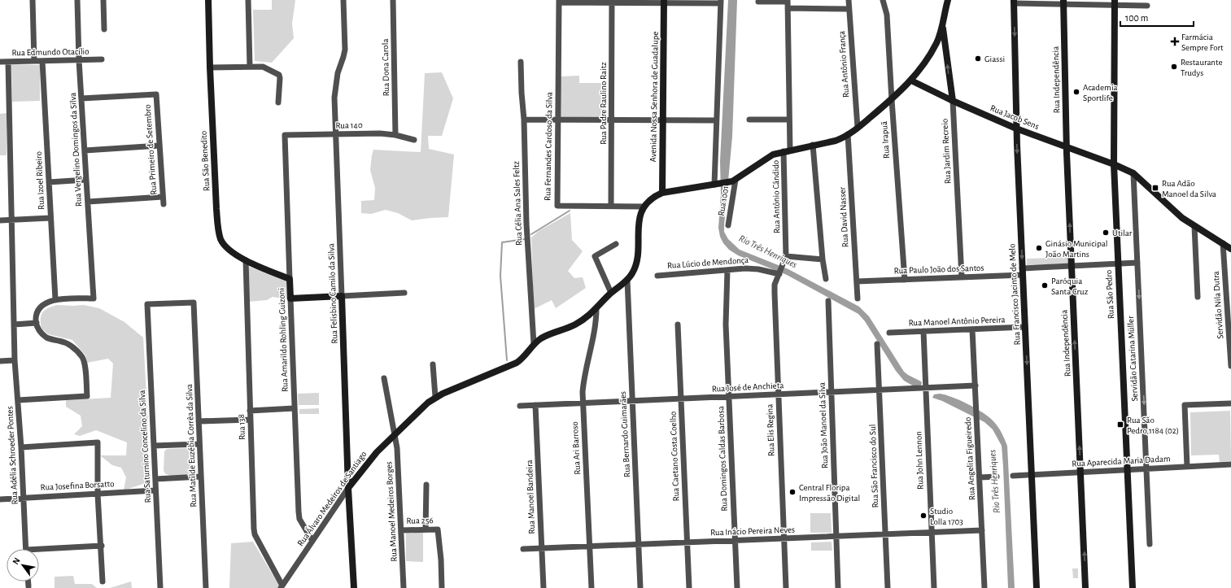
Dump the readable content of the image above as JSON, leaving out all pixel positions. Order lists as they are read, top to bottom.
{
  "streets": {
    "street": [
      "Rua Edmundo Otacílio",
      "Rua Antônio França",
      "Rua Dona Carola",
      "Rua Independência",
      "Avenida Nossa Senhora de Guadalupe",
      "Rua Padre Raulino Raitz",
      "Rua Jacob Sens",
      "Rua 140",
      "Rua Irapuã",
      "Rua Fernandes Cardoso da Silva",
      "Rua Vergelino Domingos da Silva",
      "Rua Primeiro de Setembro",
      "Rua Jardim Recreio",
      "Rua São Benedito",
      "Rua Izoel Ribeiro",
      "Rua Antônio Cândido",
      "Rua 1001",
      "Rua Célia Ana Sales Feltz",
      "Rua David Nasser",
      "Rua Lúcio de Mendonça",
      "Rua Paulo João dos Santos",
      "Rua Felisbino Camilo da Silva",
      "Rua Francisco Jacinto de Melo",
      "Rua São Pedro",
      "Servidão Nila Dutra",
      "Rua Manoel Antônio Pereira",
      "Rua Amarildo Rohling Guizoni",
      "Servidão Catarina Müller",
      "Rua José de Anchieta",
      "Rua João Manoel da Silva",
      "Rua 138",
      "Rua Elis Regina",
      "Rua Bernardo Guimarães",
      "Rua Matilde Euzébia Corrêa da Silva",
      "Rua Saturnino Concelino da Silva",
      "Rua Ari Barroso",
      "Rua Adélia Schroeder Pontes",
      "Rua Caetano Costa Coelho",
      "Rua Domingos Caldas Barbosa",
      "Rua Angelita Figueiredo",
      "Rua John Lennon",
      "Rua Aparecida Maria Dadam",
      "Rua São Francisco do Sul",
      "Rua Josefina Borsatto",
      "Rua Manoel Bandeira",
      "Rua Álvaro Medeiros de Santiago",
      "Rua Manoel Medeiros Borges",
      "Rua 256",
      "Rua Inácio Pereira Neves"
    ]
  },
  "crossings": [
    ["Rua Edmundo Otacílio", "Rua Vergelino Domingos da Silva"],
    ["Rua Edmundo Otacílio", "Rua Izoel Ribeiro"],
    ["Rua Edmundo Otacílio", "Rua Adélia Schroeder Pontes"],
    ["Rua Antônio França", "Rua Álvaro Medeiros de Santiago"],
    ["Rua Dona Carola", "Rua 140"],
    ["Rua Independência", "Rua Jacob Sens"],
    ["Rua Independência", "Rua Paulo João dos Santos"],
    ["Rua Independência", "Rua Aparecida Maria Dadam"],
    ["Avenida Nossa Senhora de Guadalupe", "Rua Álvaro Medeiros de Santiago"],
    ["Rua Padre Raulino Raitz", "Rua Fernandes Cardoso da Silva"],
    ["Rua Jacob Sens", "Rua Jardim Recreio"],
    ["Rua Jacob Sens", "Rua Francisco Jacinto de Melo"],
    ["Rua Jacob Sens", "Rua São Pedro"],
    ["Rua Jacob Sens", "Rua Álvaro Medeiros de Santiago"],
    ["Rua 140", "Rua Felisbino Camilo da Silva"],
    ["Rua 140", "Rua Amarildo Rohling Guizoni"],
    ["Rua Irapuã", "Rua Paulo João dos Santos"],
    ["Rua Irapuã", "Rua Álvaro Medeiros de Santiago"],
    ["Rua Fernandes Cardoso da Silva", "Rua Álvaro Medeiros de Santiago"],
    ["Rua Vergelino Domingos da Silva", "Rua Primeiro de Setembro"],
    ["Rua Vergelino Domingos da Silva", "Rua Izoel Ribeiro"],
    ["Rua Jardim Recreio", "Rua Paulo João dos Santos"],
    ["Rua Jardim Recreio", "Rua Álvaro Medeiros de Santiago"],
    ["Rua São Benedito", "Rua Amarildo Rohling Guizoni"],
    ["Rua São Benedito", "Rua 138"],
    ["Rua Antônio Cândido", "Rua Elis Regina"],
    ["Rua Antônio Cândido", "Rua Álvaro Medeiros de Santiago"],
    ["Rua 1001", "Rua Álvaro Medeiros de Santiago"],
    ["Rua Célia Ana Sales Feltz", "Rua Álvaro Medeiros de Santiago"],
    ["Rua David Nasser", "Rua Paulo João dos Santos"],
    ["Rua David Nasser", "Rua Álvaro Medeiros de Santiago"],
    ["Rua Lúcio de Mendonça", "Rua Elis Regina"],
    ["Rua Lúcio de Mendonça", "Rua Domingos Caldas Barbosa"],
    ["Rua Paulo João dos Santos", "Rua Francisco Jacinto de Melo"],
    ["Rua Paulo João dos Santos", "Rua São Pedro"],
    ["Rua Paulo João dos Santos", "Servidão Catarina Müller"],
    ["Rua Felisbino Camilo da Silva", "Rua Álvaro Medeiros de Santiago"],
    ["Rua Francisco Jacinto de Melo", "Rua Manoel Antônio Pereira"],
    ["Rua Francisco Jacinto de Melo", "Rua Aparecida Maria Dadam"],
    ["Rua São Pedro", "Rua Aparecida Maria Dadam"],
    ["Rua Manoel Antônio Pereira", "Rua Angelita Figueiredo"],
    ["Rua Manoel Antônio Pereira", "Rua John Lennon"],
    ["Rua Amarildo Rohling Guizoni", "Rua Álvaro Medeiros de Santiago"],
    ["Servidão Catarina Müller", "Rua Aparecida Maria Dadam"],
    ["Rua José de Anchieta", "Rua João Manoel da Silva"],
    ["Rua José de Anchieta", "Rua Elis Regina"],
    ["Rua José de Anchieta", "Rua Bernardo Guimarães"],
    ["Rua José de Anchieta", "Rua Ari Barroso"],
    ["Rua José de Anchieta", "Rua Caetano Costa Coelho"],
    ["Rua José de Anchieta", "Rua Domingos Caldas Barbosa"],
    ["Rua José de Anchieta", "Rua Angelita Figueiredo"],
    ["Rua José de Anchieta", "Rua John Lennon"],
    ["Rua José de Anchieta", "Rua São Francisco do Sul"],
    ["Rua José de Anchieta", "Rua Manoel Bandeira"],
    ["Rua João Manoel da Silva", "Rua Inácio Pereira Neves"],
    ["Rua 138", "Rua Álvaro Medeiros de Santiago"],
    ["Rua Elis Regina", "Rua Inácio Pereira Neves"],
    ["Rua Bernardo Guimarães", "Rua Álvaro Medeiros de Santiago"],
    ["Rua Bernardo Guimarães", "Rua Inácio Pereira Neves"],
    ["Rua Matilde Euzébia Corrêa da Silva", "Rua Saturnino Concelino da Silva"],
    ["Rua Saturnino Concelino da Silva", "Rua Josefina Borsatto"],
    ["Rua Ari Barroso", "Rua Álvaro Medeiros de Santiago"],
    ["Rua Ari Barroso", "Rua Inácio Pereira Neves"],
    ["Rua Adélia Schroeder Pontes", "Rua Josefina Borsatto"],
    ["Rua Caetano Costa Coelho", "Rua Inácio Pereira Neves"],
    ["Rua Domingos Caldas Barbosa", "Rua Inácio Pereira Neves"],
    ["Rua Angelita Figueiredo", "Rua Inácio Pereira Neves"],
    ["Rua John Lennon", "Rua Inácio Pereira Neves"],
    ["Rua São Francisco do Sul", "Rua Inácio Pereira Neves"],
    ["Rua Manoel Bandeira", "Rua Inácio Pereira Neves"],
    ["Rua Álvaro Medeiros de Santiago", "Rua Manoel Medeiros Borges"],
    ["Rua Manoel Medeiros Borges", "Rua 256"]
  ],
  "one_way": ["Rua Independência", "Rua Francisco Jacinto de Melo", "Servidão Catarina Müller"],
  "water": ["Rio Três Henriques"],
  "places": {
    "health": ["Farmácia Sempre Fort"],
    "other": [
      "Giassi",
      "Restaurante Trudys",
      "Academia Sportlife",
      "Utilar",
      "Ginásio Municipal João Martins",
      "Paróquia Santa Cruz",
      "Central Floripa Impressão Digital",
      "Studio Lolla 1703"
    ],
    "transit": ["Rua Adão Manoel da Silva", "Rua São Pedro,1184 (02)"]
  },
  "scale_bar": "100 m",
  "north": "top left"
}
